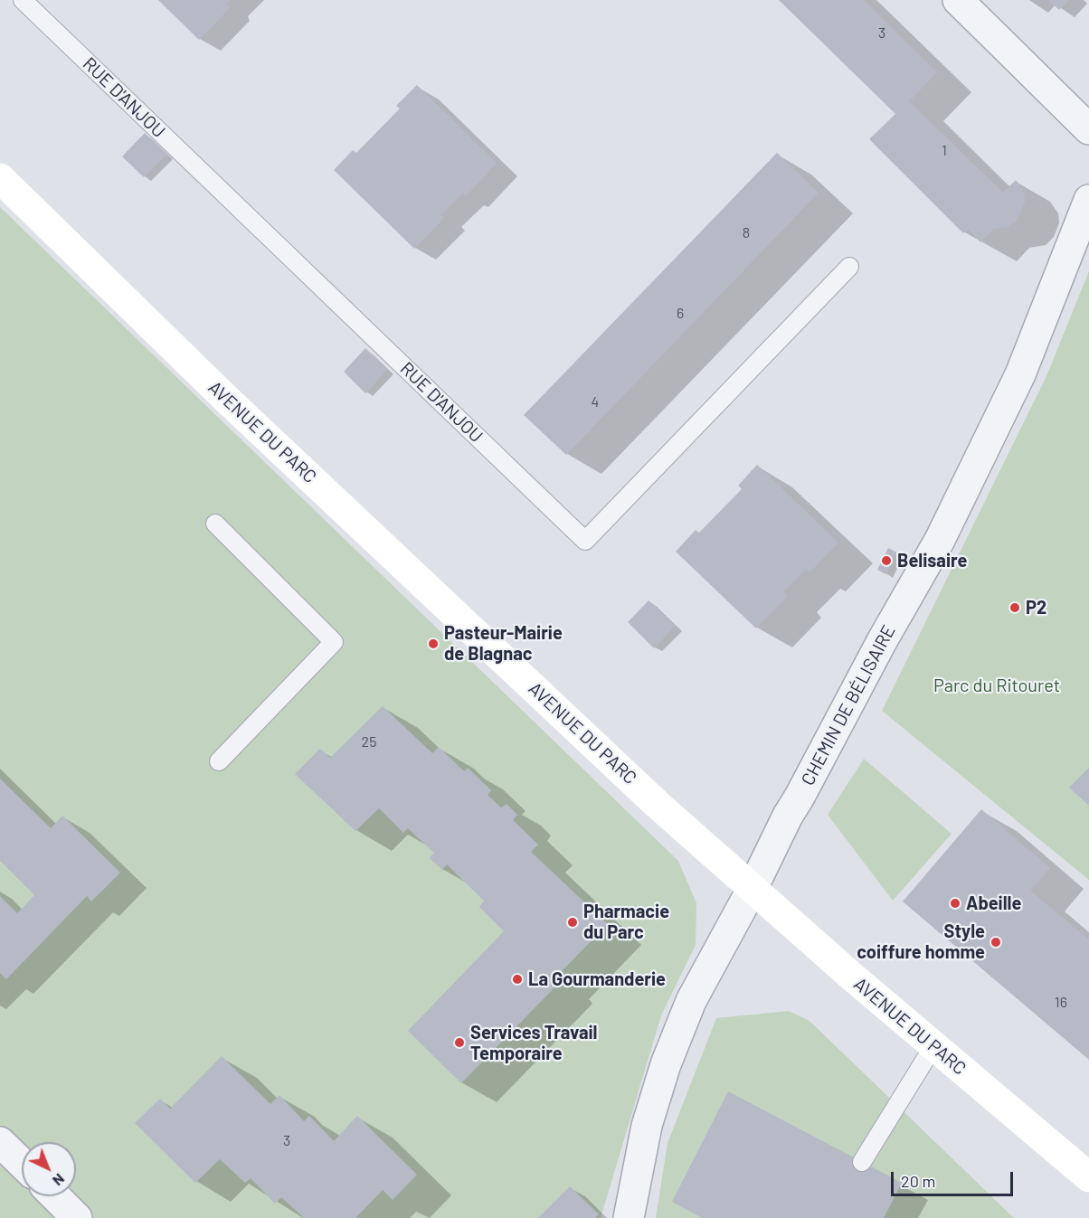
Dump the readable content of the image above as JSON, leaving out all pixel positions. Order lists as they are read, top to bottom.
{
  "streets": {
    "street": ["AVENUE DU PARC", "CHEMIN DE BÉLISAIRE"],
    "lane": ["RUE D'ANJOU"]
  },
  "crossings": [
    ["AVENUE DU PARC", "CHEMIN DE BÉLISAIRE"]
  ],
  "parks": ["Parc du Ritouret"],
  "places": [
    "Belisaire",
    "P2",
    "Pasteur-Mairie de Blagnac",
    "Abeille",
    "Pharmacie du Parc",
    "Style coiffure homme",
    "La Gourmanderie",
    "Services Travail Temporaire"
  ],
  "house_numbers": [
    "3",
    "1",
    "8",
    "6",
    "4",
    "25",
    "16",
    "3"
  ],
  "scale_bar": "20 m",
  "north": "bottom right"
}
